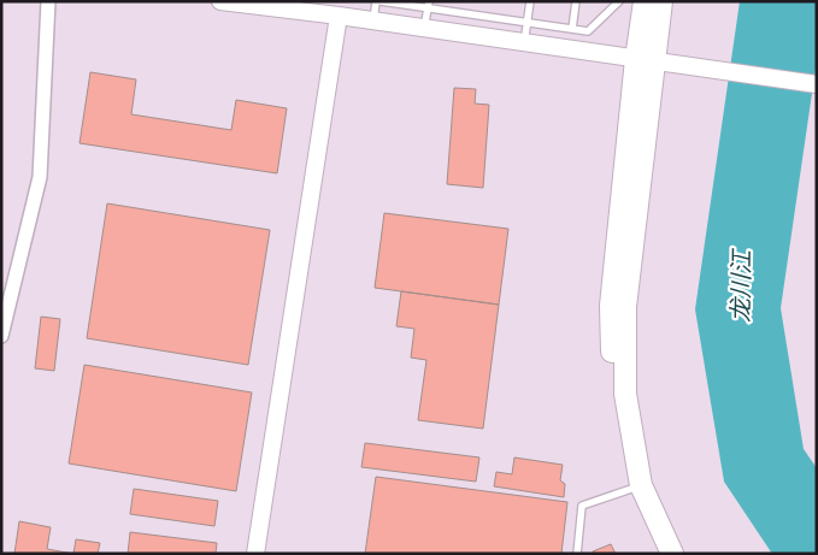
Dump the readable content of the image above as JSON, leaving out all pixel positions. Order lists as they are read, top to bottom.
{
  "water": ["龙川江"]
}
